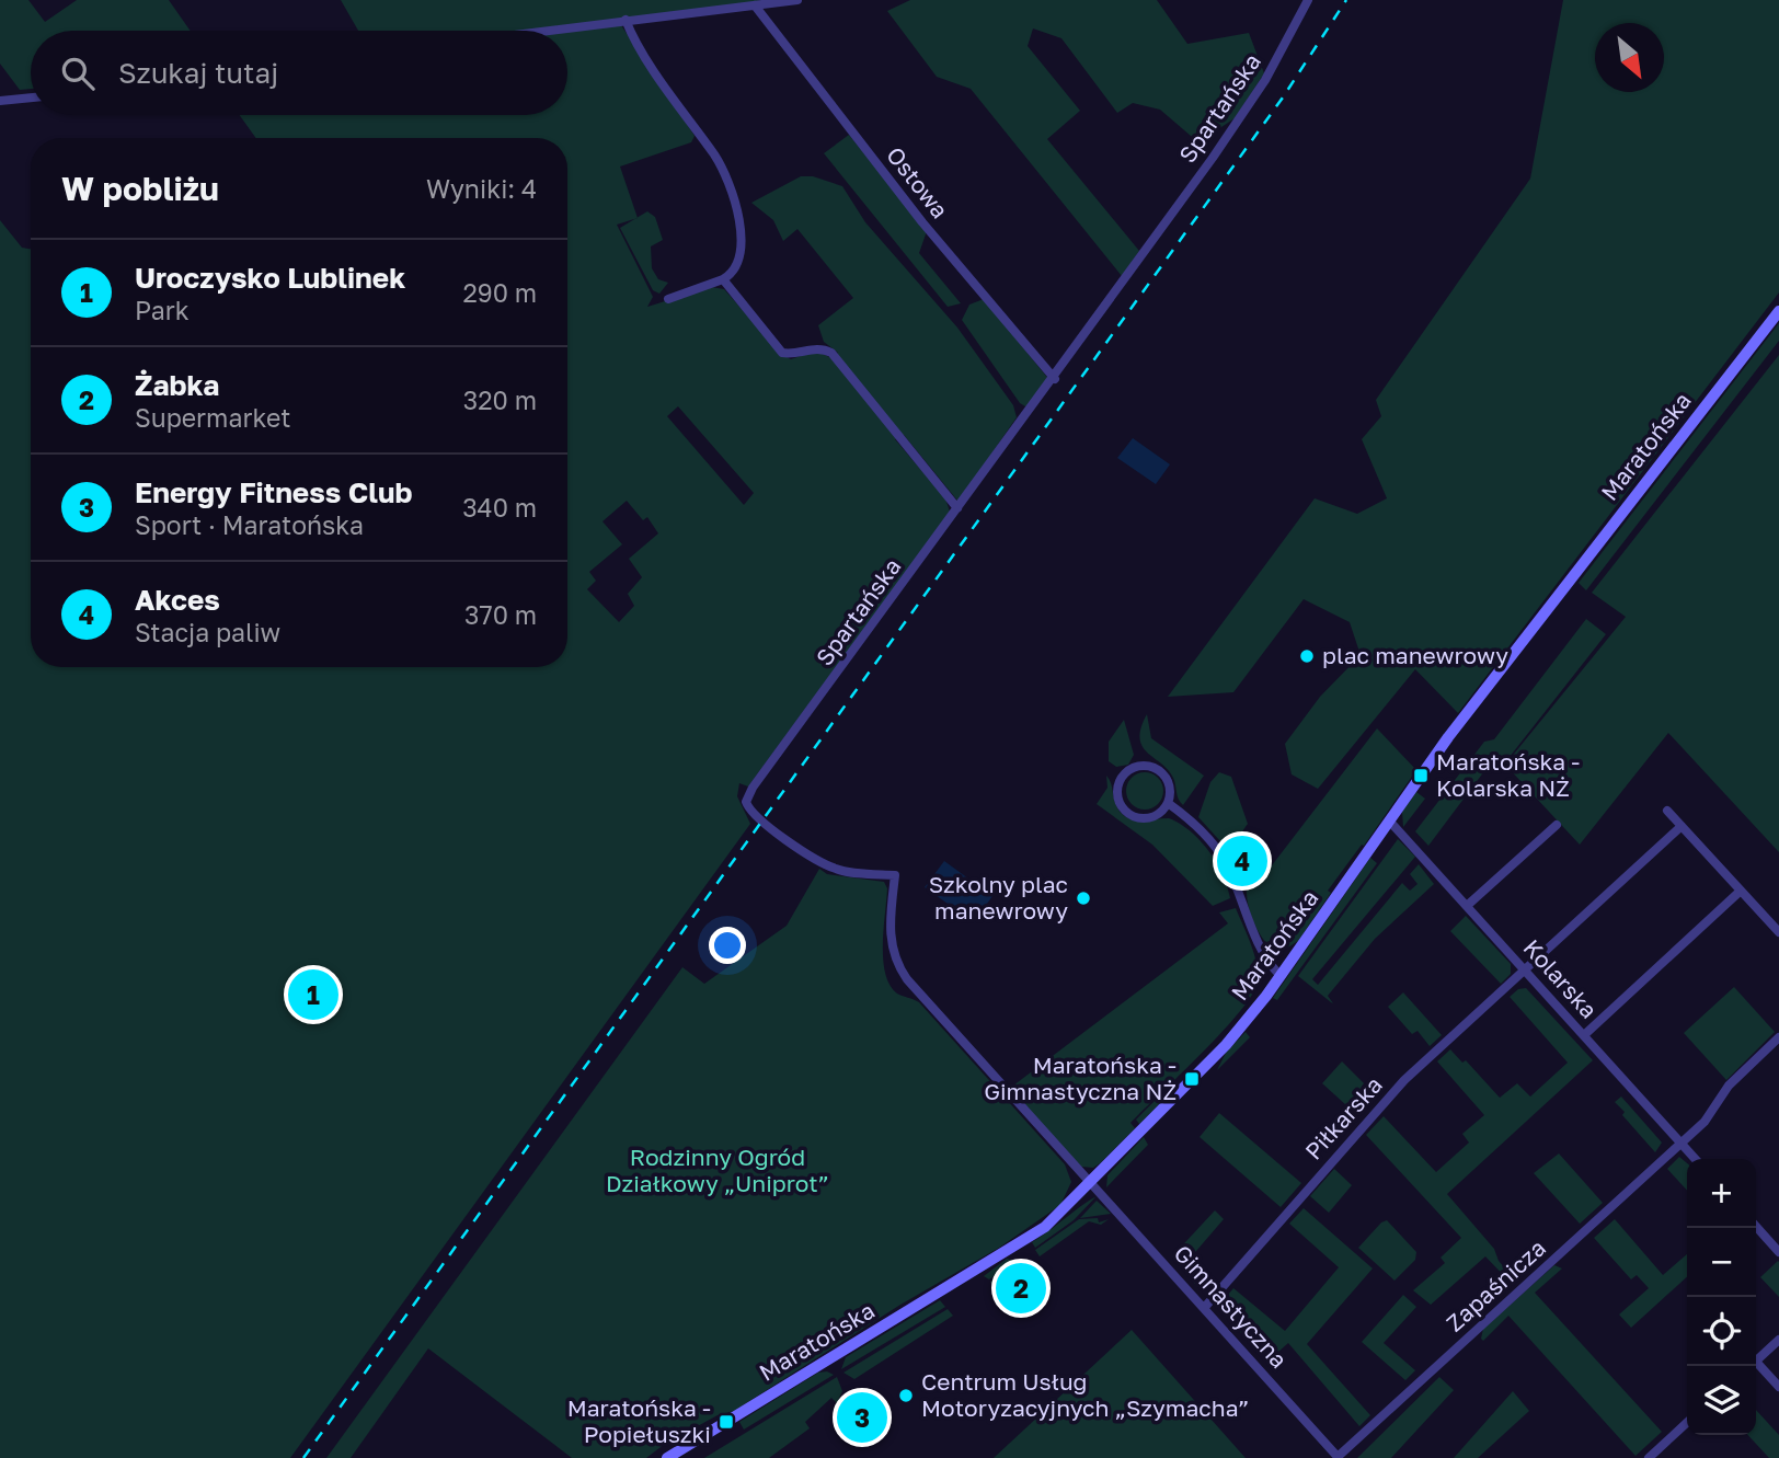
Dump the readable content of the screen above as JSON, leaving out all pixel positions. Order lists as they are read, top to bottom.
{
  "streets": {
    "main road": ["Maratońska"],
    "street": [
      "Spartańska",
      "Ostowa",
      "Kolarska",
      "Piłkarska",
      "Zapaśnicza",
      "Gimnastyczna"
    ]
  },
  "crossings": [
    ["Spartańska", "Ostowa"],
    ["Spartańska", "Gimnastyczna"],
    ["Maratońska", "Kolarska"],
    ["Maratońska", "Gimnastyczna"],
    ["Kolarska", "Piłkarska"],
    ["Kolarska", "Zapaśnicza"],
    ["Piłkarska", "Gimnastyczna"],
    ["Zapaśnicza", "Gimnastyczna"]
  ],
  "parks": ["Rodzinny Ogród Działkowy „Uniprot”"],
  "places": {
    "other": ["plac manewrowy", "Szkolny plac manewrowy", "Centrum Usług Motoryzacyjnych „Szymacha”"],
    "transit": ["Maratońska - Kolarska NŻ", "Maratońska - Gimnastyczna NŻ", "Maratońska - Popiełuszki"]
  },
  "north": "bottom right",
  "page": {
    "search": "Szukaj tutaj",
    "heading": ["W pobliżu", "Wyniki: 4"],
    "list": [
      {
        "mark": "1",
        "name": "Uroczysko Lublinek",
        "note": "Park",
        "value": "290 m"
      },
      {
        "mark": "2",
        "name": "Żabka",
        "note": "Supermarket",
        "value": "320 m"
      },
      {
        "mark": "3",
        "name": "Energy Fitness Club",
        "note": "Sport · Maratońska",
        "value": "340 m"
      },
      {
        "mark": "4",
        "name": "Akces",
        "note": "Stacja paliw",
        "value": "370 m"
      }
    ],
    "pins": [
      "4",
      "1",
      "2",
      "3"
    ],
    "map_buttons": ["+", "−"]
  }
}
